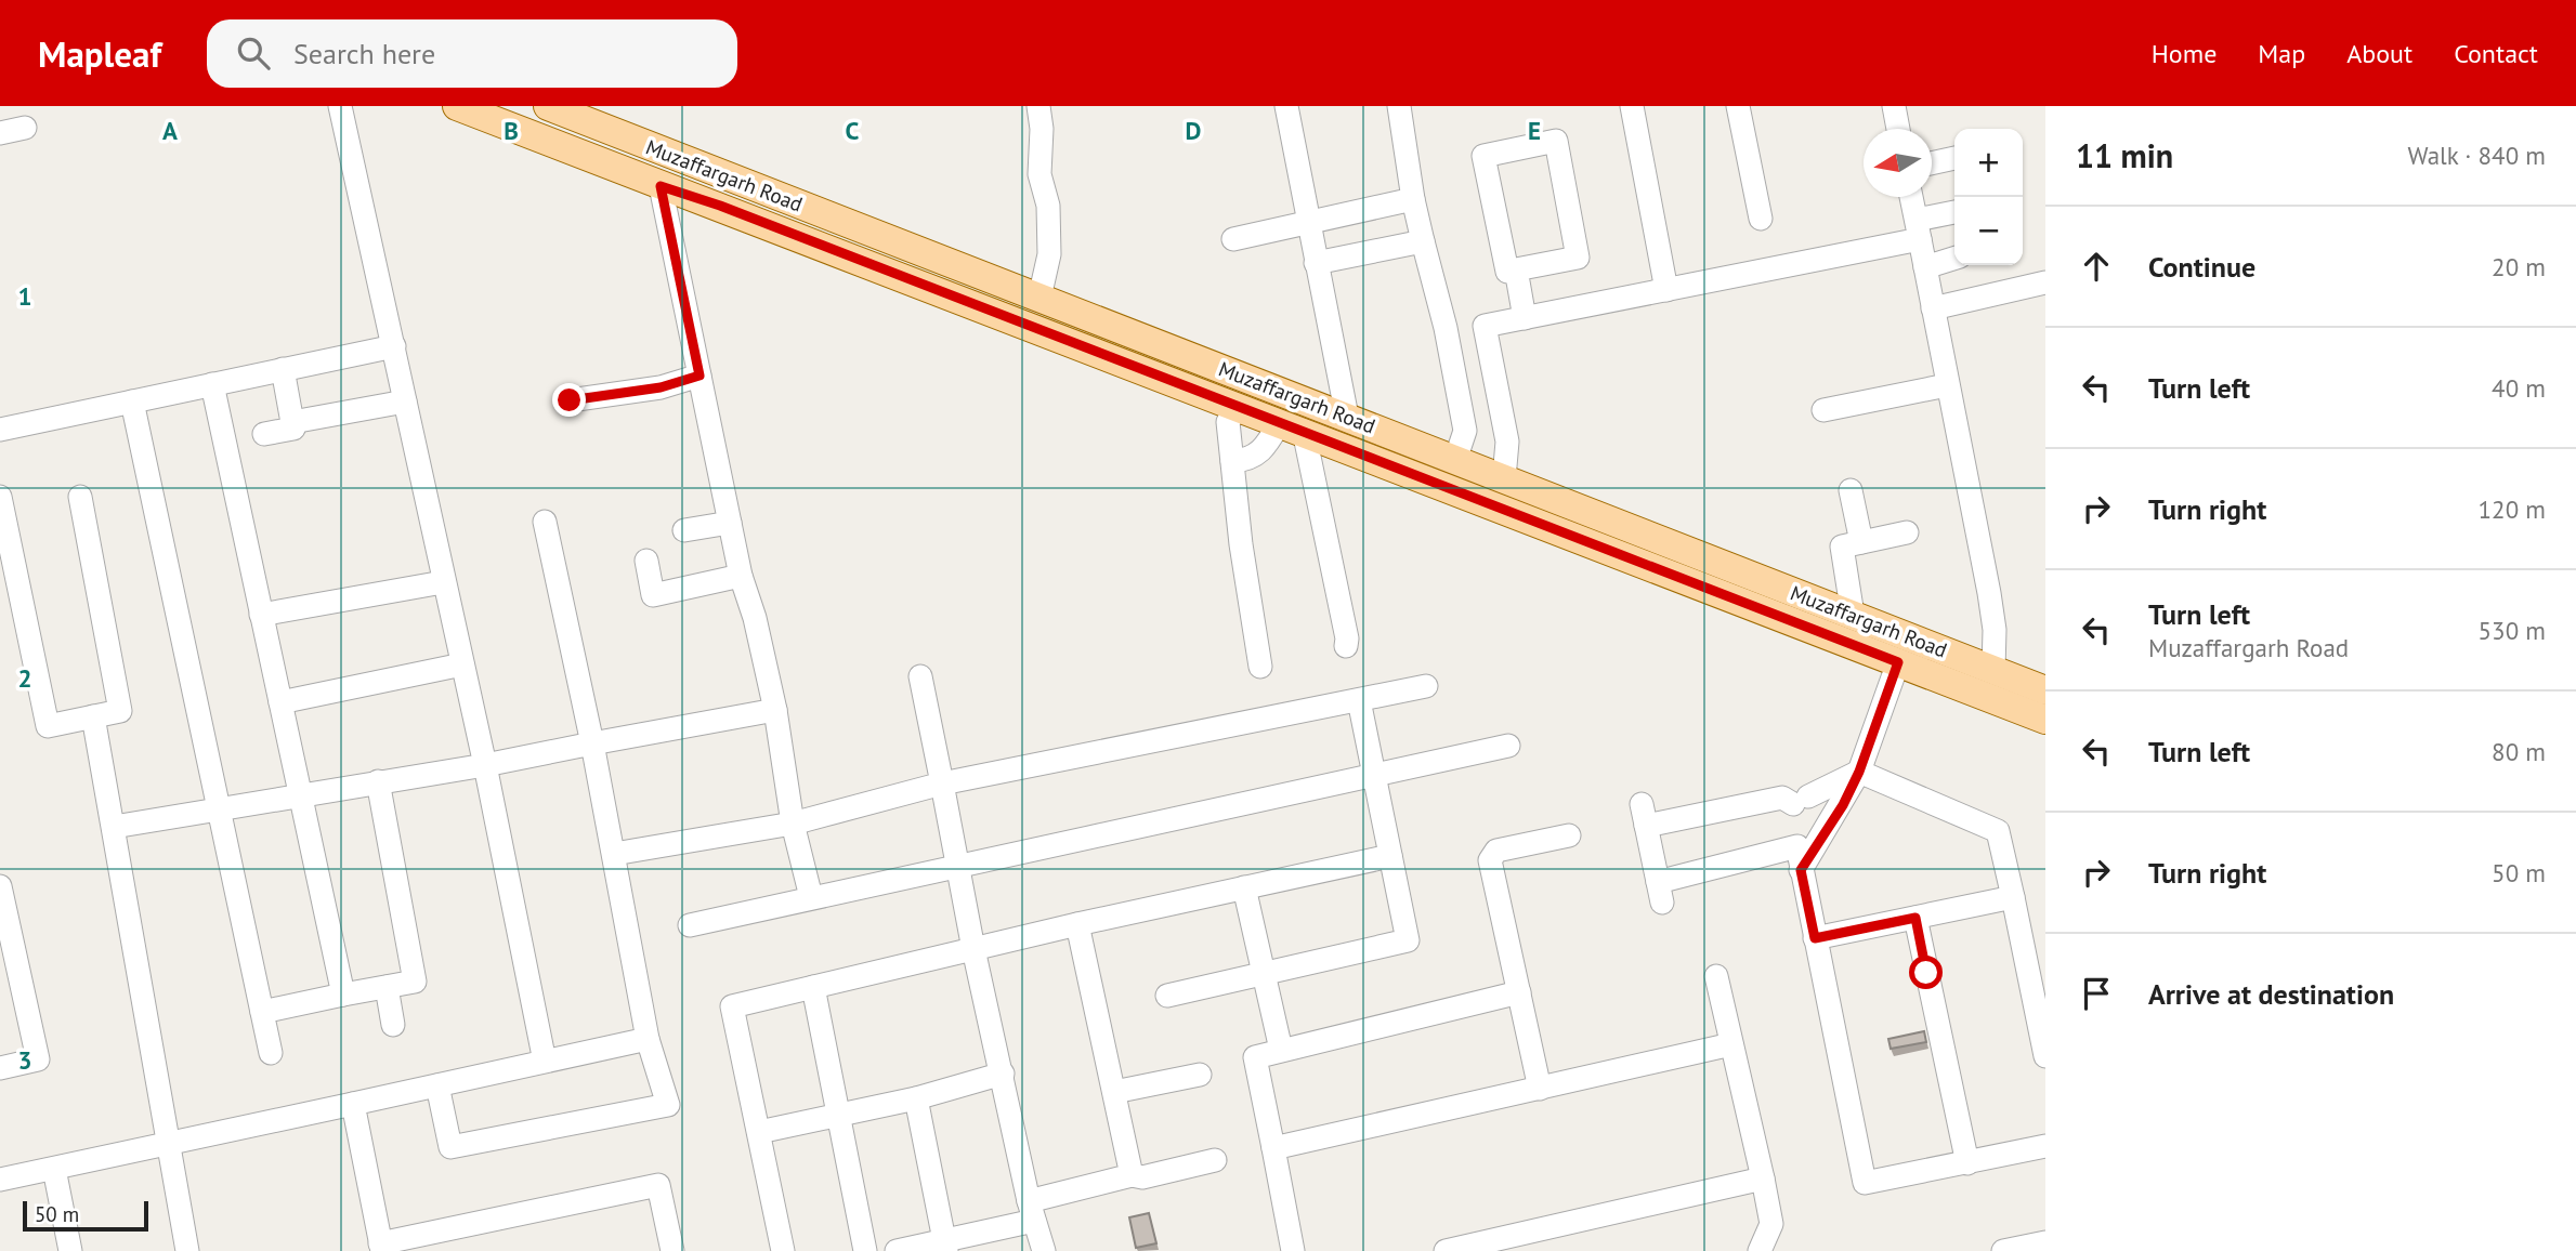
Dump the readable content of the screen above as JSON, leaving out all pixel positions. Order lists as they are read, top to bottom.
{
  "streets": {
    "main road": ["Muzaffargarh Road"]
  },
  "scale_bar": "50 m",
  "north": "left",
  "page": {
    "header": "Mapleaf",
    "search": "Search here",
    "nav": [
      "Home",
      "Map",
      "About",
      "Contact"
    ],
    "heading": ["11 min", "Walk · 840 m"],
    "map_buttons": ["+", "−"],
    "list": [
      ["Continue", "20 m"],
      ["Turn left", "40 m"],
      ["Turn right", "120 m"],
      ["Turn left", "Muzaffargarh Road", "530 m"],
      ["Turn left", "80 m"],
      ["Turn right", "50 m"],
      "Arrive at destination"
    ],
    "scale": "50 m"
  },
  "grid": {
    "columns": [
      "A",
      "B",
      "C",
      "D",
      "E"
    ],
    "rows": ["1", "2", "3"]
  }
}
